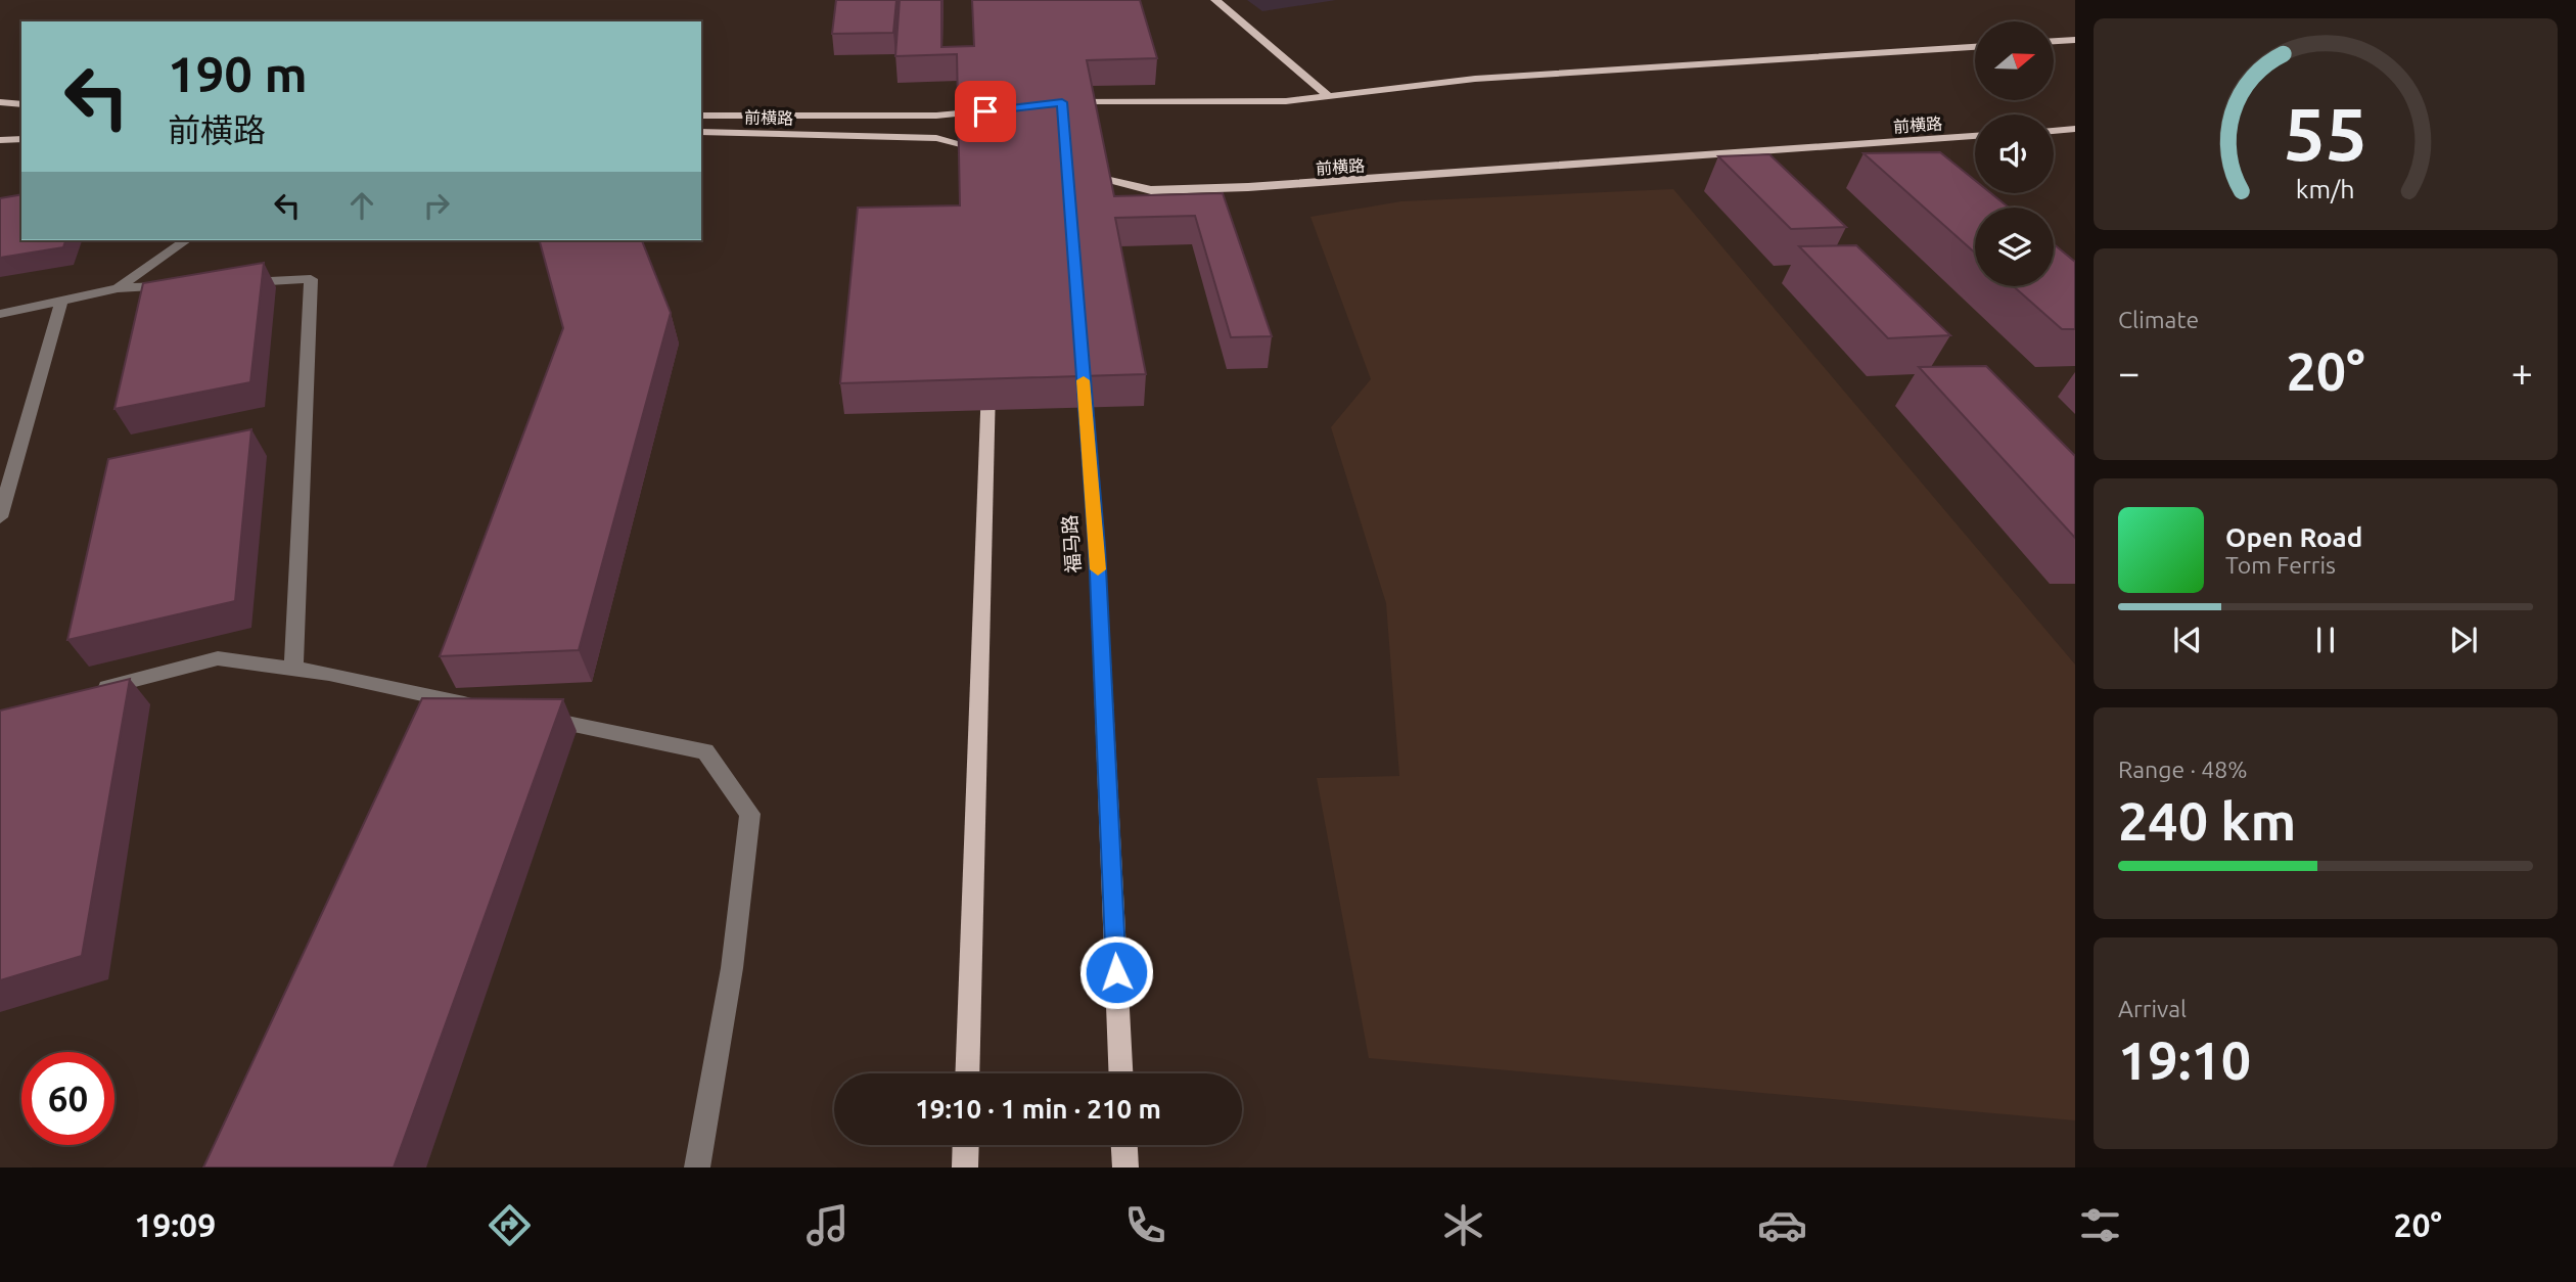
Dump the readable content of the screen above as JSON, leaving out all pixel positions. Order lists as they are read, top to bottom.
{
  "streets": {
    "main road": ["前横路", "福马路"]
  },
  "north": "right",
  "page": {
    "turn": ["190 m", "前横路"],
    "tile": [
      "Climate",
      ["Range · 48%", "240 km"],
      ["Arrival", "19:10"]
    ],
    "heat": ["−", "20°", "+"],
    "song": ["Open Road", "Tom Ferris"],
    "limit": "60",
    "trip": "19:10 · 1 min · 210 m",
    "tabs": ["19:09", "20°"],
    "gauge": ["55", "km/h"]
  }
}
